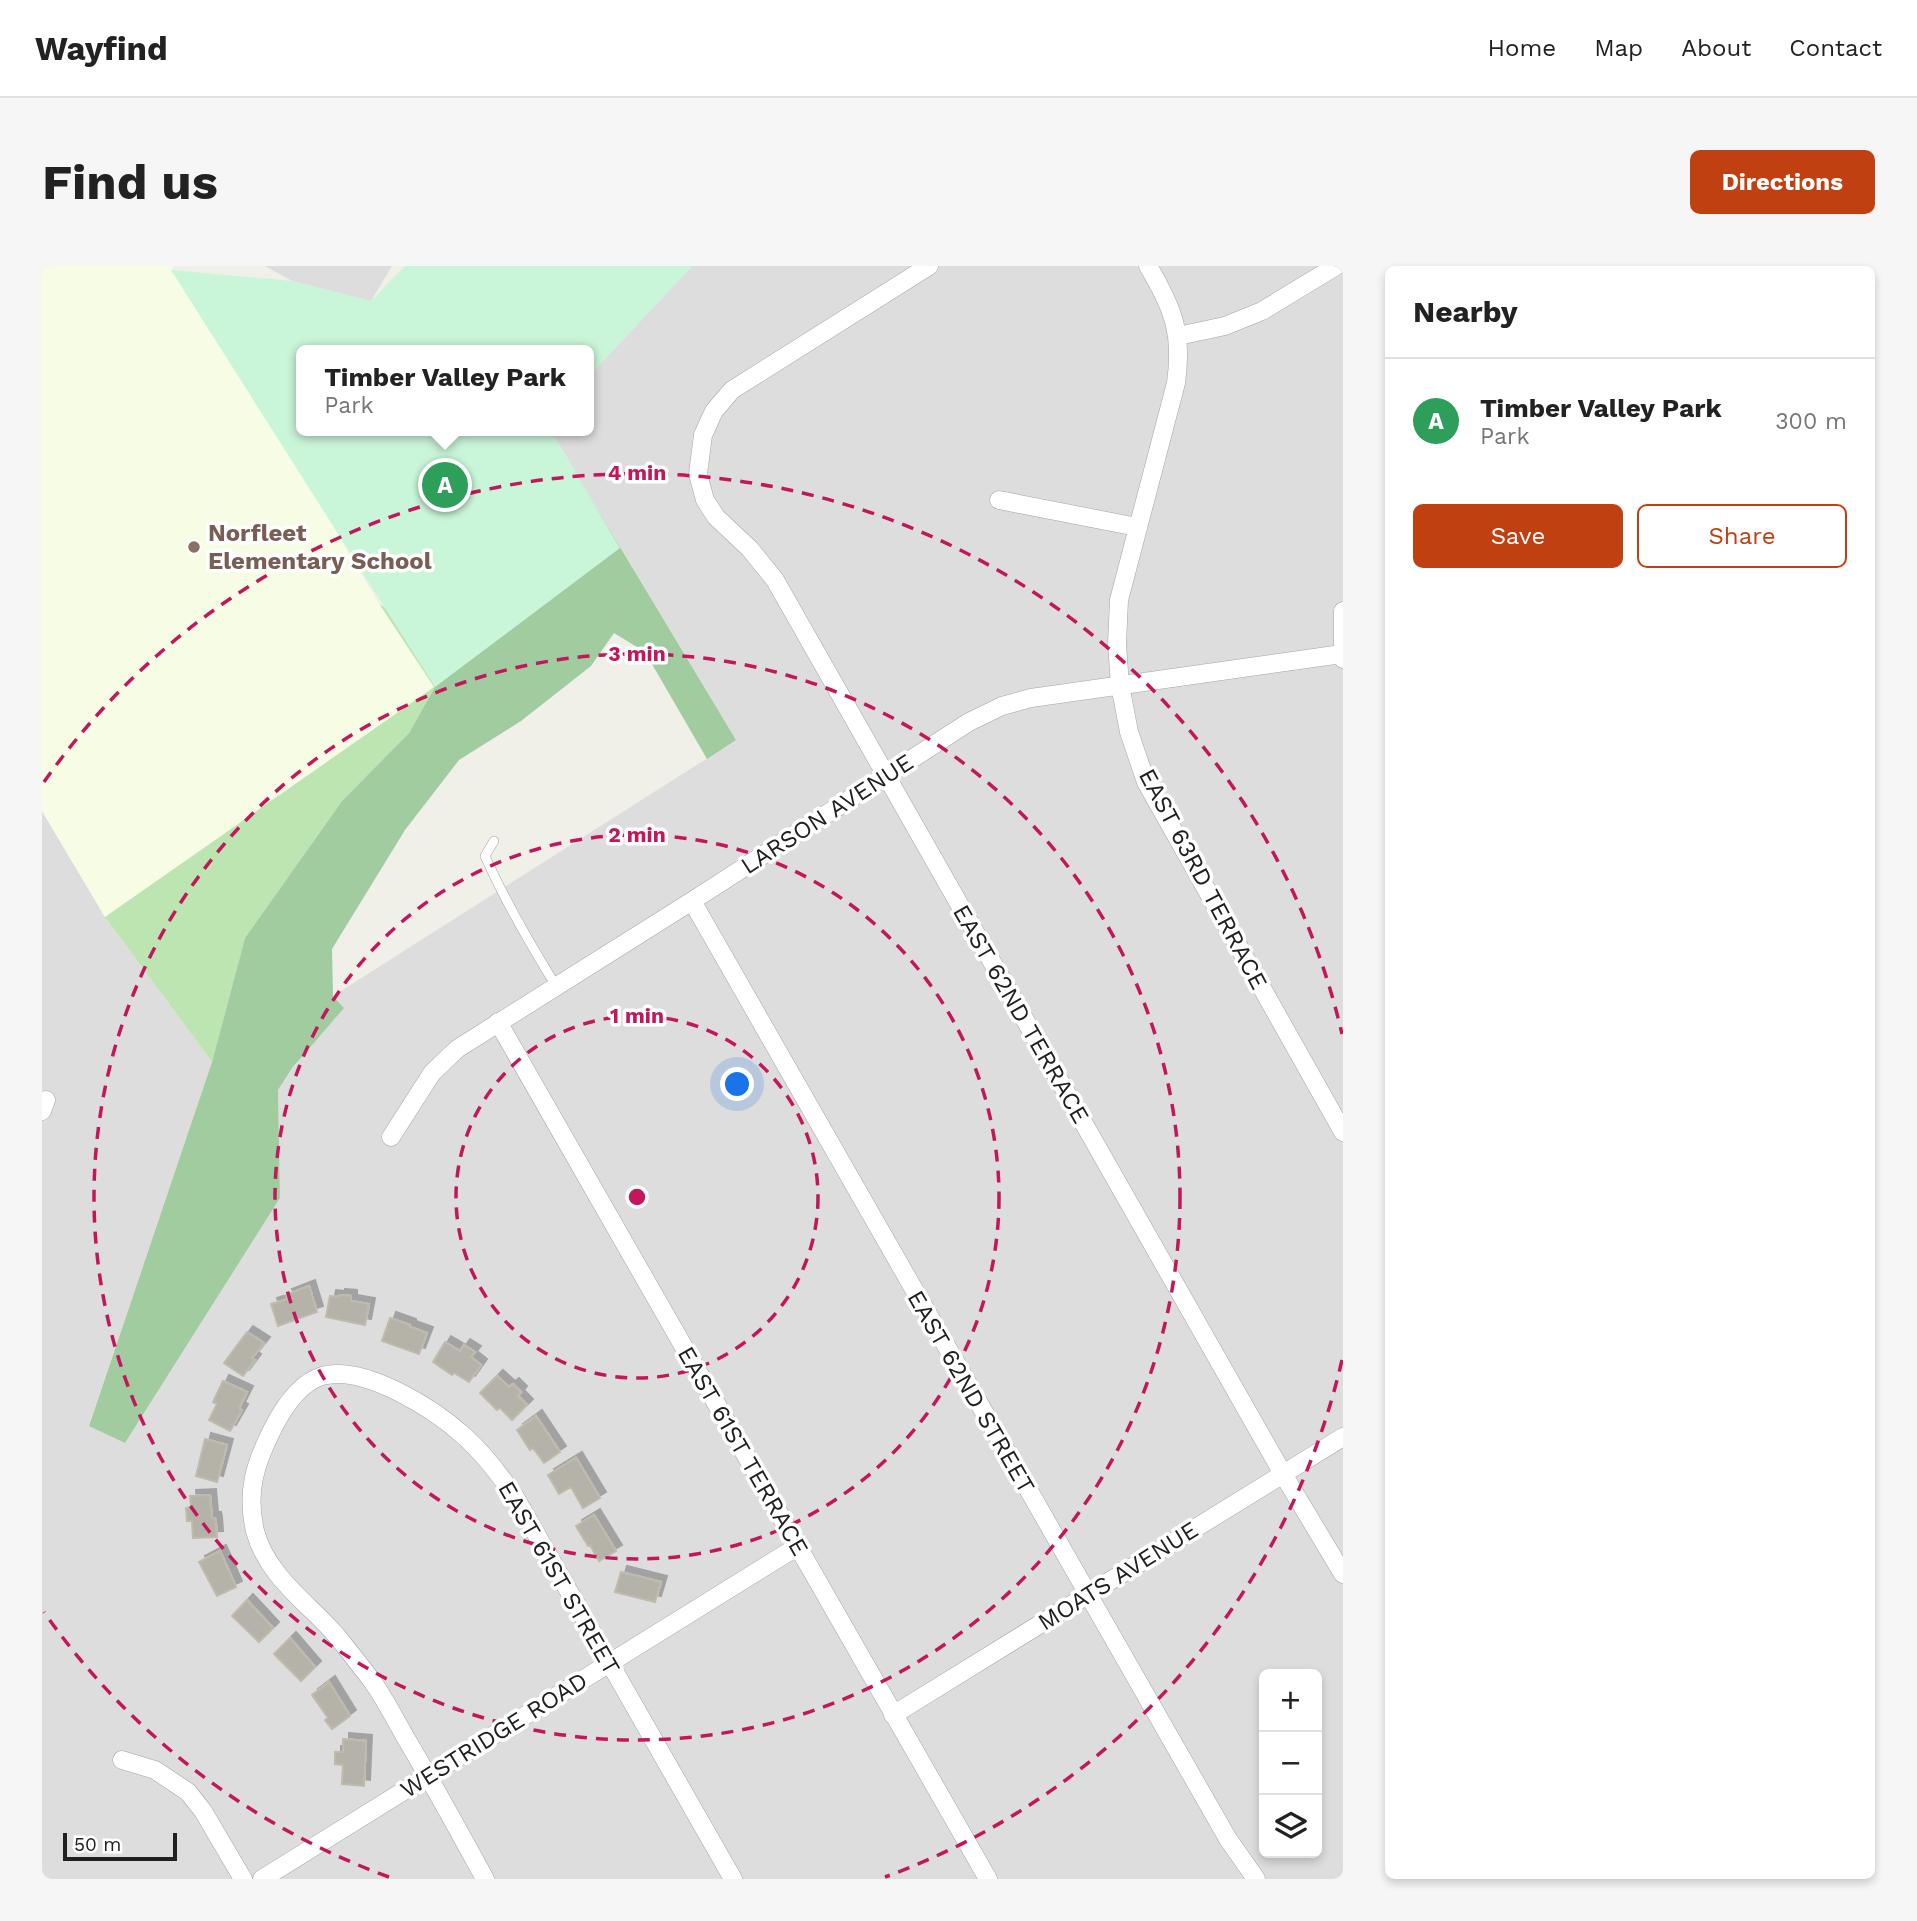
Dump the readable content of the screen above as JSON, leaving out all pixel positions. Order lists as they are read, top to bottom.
{
  "streets": {
    "street": [
      "LARSON AVENUE",
      "EAST 63RD TERRACE",
      "EAST 62ND TERRACE",
      "EAST 62ND STREET",
      "EAST 61ST TERRACE",
      "MOATS AVENUE",
      "EAST 61ST STREET",
      "WESTRIDGE ROAD"
    ]
  },
  "crossings": [
    ["LARSON AVENUE", "EAST 63RD TERRACE"],
    ["LARSON AVENUE", "EAST 62ND TERRACE"],
    ["LARSON AVENUE", "EAST 62ND STREET"],
    ["LARSON AVENUE", "EAST 61ST TERRACE"],
    ["EAST 62ND TERRACE", "MOATS AVENUE"],
    ["EAST 62ND STREET", "MOATS AVENUE"],
    ["EAST 61ST TERRACE", "MOATS AVENUE"],
    ["EAST 61ST TERRACE", "WESTRIDGE ROAD"],
    ["EAST 61ST STREET", "WESTRIDGE ROAD"]
  ],
  "places": ["Norfleet Elementary School"],
  "scale_bar": "50 m",
  "page": {
    "header": "Wayfind",
    "nav": [
      "Home",
      "Map",
      "About",
      "Contact"
    ],
    "buttons": [
      "Directions",
      ["Save", "Share"]
    ],
    "title": "Find us",
    "heading": "Nearby",
    "popup": ["Timber Valley Park", "Park"],
    "list": [
      {
        "mark": "A",
        "name": "Timber Valley Park",
        "note": "Park",
        "value": "300 m"
      }
    ],
    "pins": "A",
    "map_buttons": ["+", "−"],
    "scale": "50 m"
  },
  "rings": [
    "4 min",
    "3 min",
    "2 min",
    "1 min"
  ]
}
